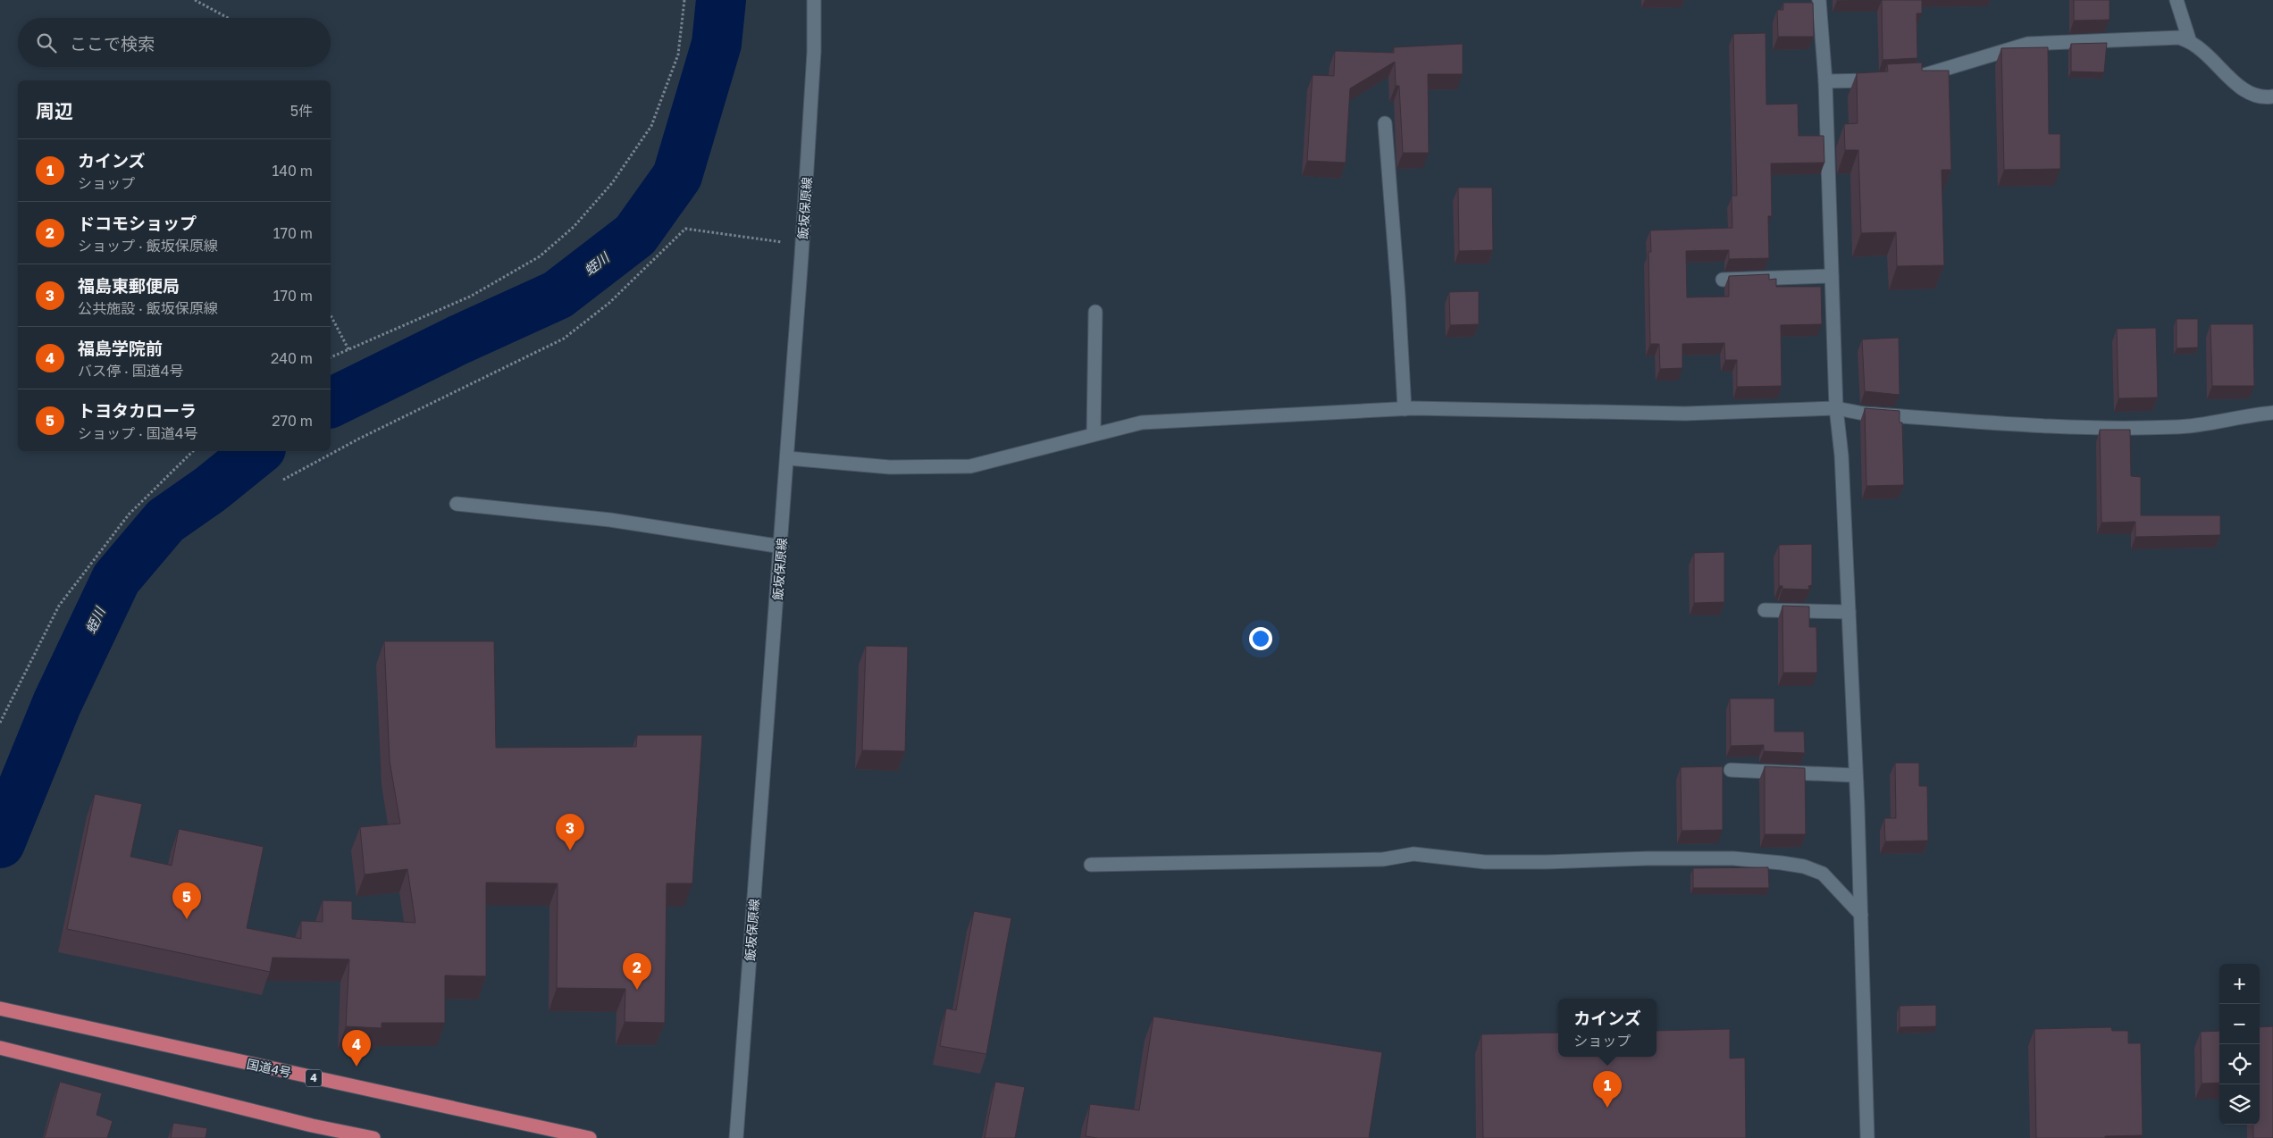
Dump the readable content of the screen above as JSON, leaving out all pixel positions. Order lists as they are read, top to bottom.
{
  "streets": {
    "highway": ["国道4号", "4"],
    "street": ["飯坂保原線"]
  },
  "water": ["蛭川"],
  "page": {
    "search": "ここで検索",
    "heading": ["周辺", "5件"],
    "list": [
      {
        "mark": "1",
        "name": "カインズ",
        "note": "ショップ",
        "value": "140 m"
      },
      {
        "mark": "2",
        "name": "ドコモショップ",
        "note": "ショップ · 飯坂保原線",
        "value": "170 m"
      },
      {
        "mark": "3",
        "name": "福島東郵便局",
        "note": "公共施設 · 飯坂保原線",
        "value": "170 m"
      },
      {
        "mark": "4",
        "name": "福島学院前",
        "note": "バス停 · 国道4号",
        "value": "240 m"
      },
      {
        "mark": "5",
        "name": "トヨタカローラ",
        "note": "ショップ · 国道4号",
        "value": "270 m"
      }
    ],
    "pins": [
      "3",
      "5",
      "2",
      "4",
      "1"
    ],
    "map_buttons": ["+", "−"],
    "popup": ["カインズ", "ショップ"]
  }
}
